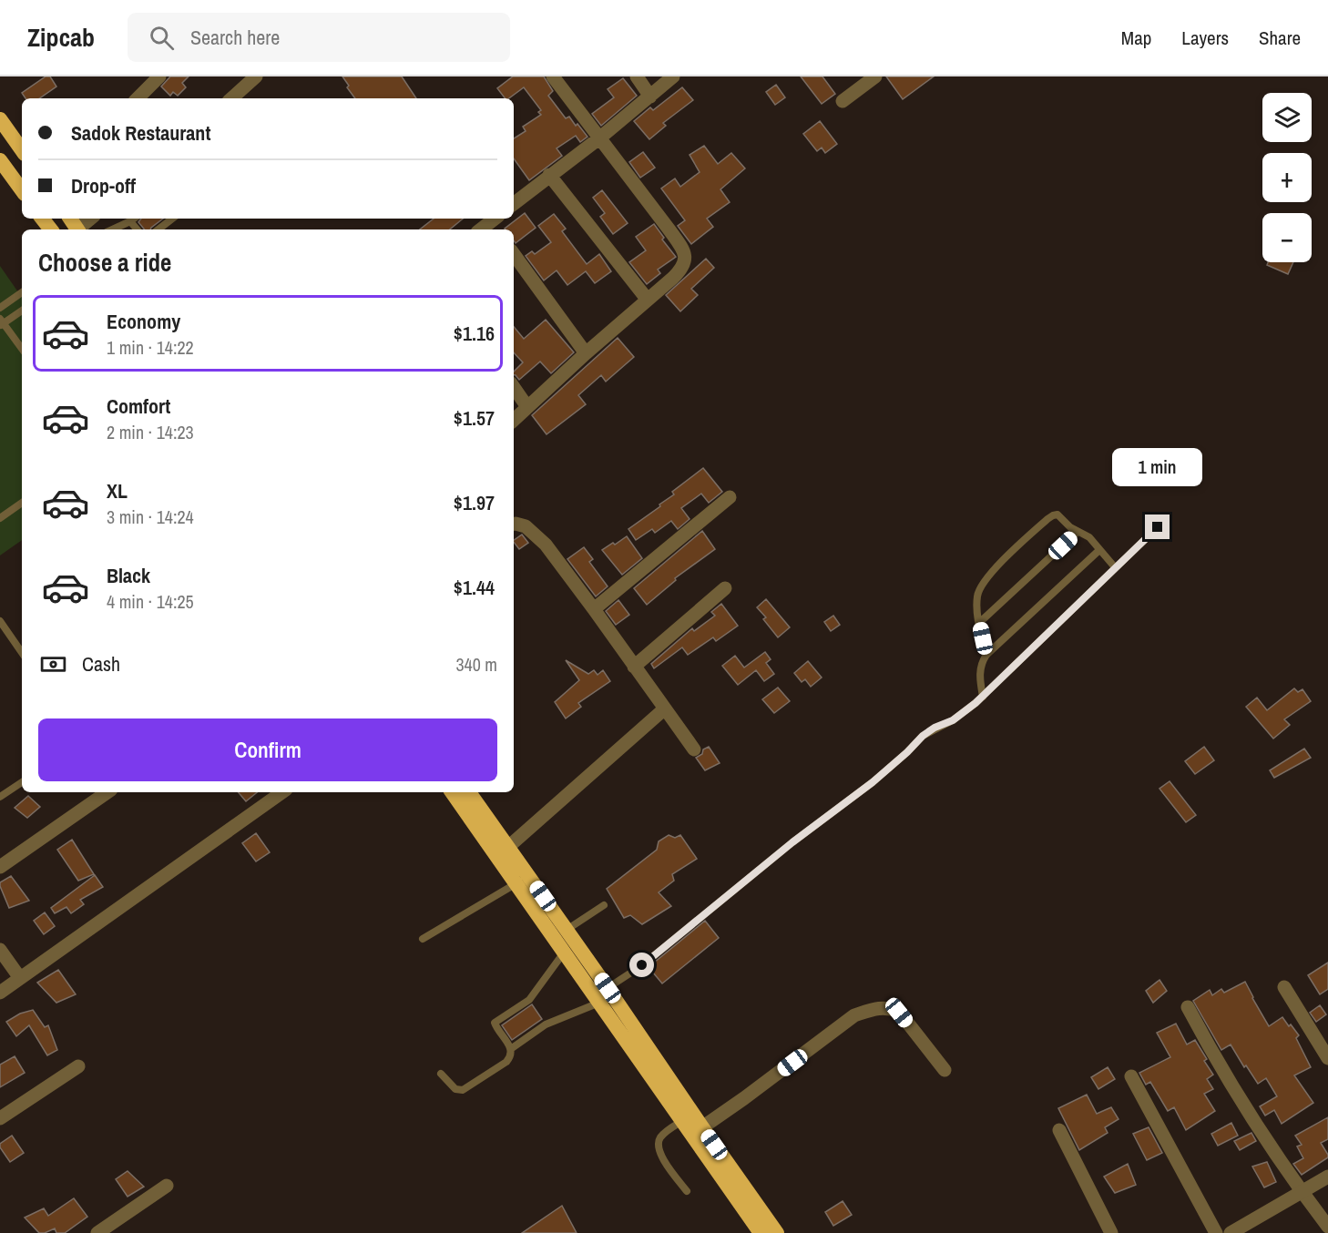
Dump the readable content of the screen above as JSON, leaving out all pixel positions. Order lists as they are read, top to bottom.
{
  "page": {
    "header": "Zipcab",
    "search": "Search here",
    "nav": ["Map", "Layers", "Share"],
    "map_buttons": ["+", "−"],
    "banner": ["Sadok Restaurant", "Drop-off"],
    "heading": "Choose a ride",
    "list": [
      {
        "name": "Economy",
        "note": "1 min · 14:22",
        "value": "$1.16"
      },
      {
        "name": "Comfort",
        "note": "2 min · 14:23",
        "value": "$1.57"
      },
      {
        "name": "XL",
        "note": "3 min · 14:24",
        "value": "$1.97"
      },
      {
        "name": "Black",
        "note": "4 min · 14:25",
        "value": "$1.44"
      }
    ],
    "bubble": "1 min",
    "pay": ["Cash", "340 m"],
    "buttons": "Confirm"
  }
}
